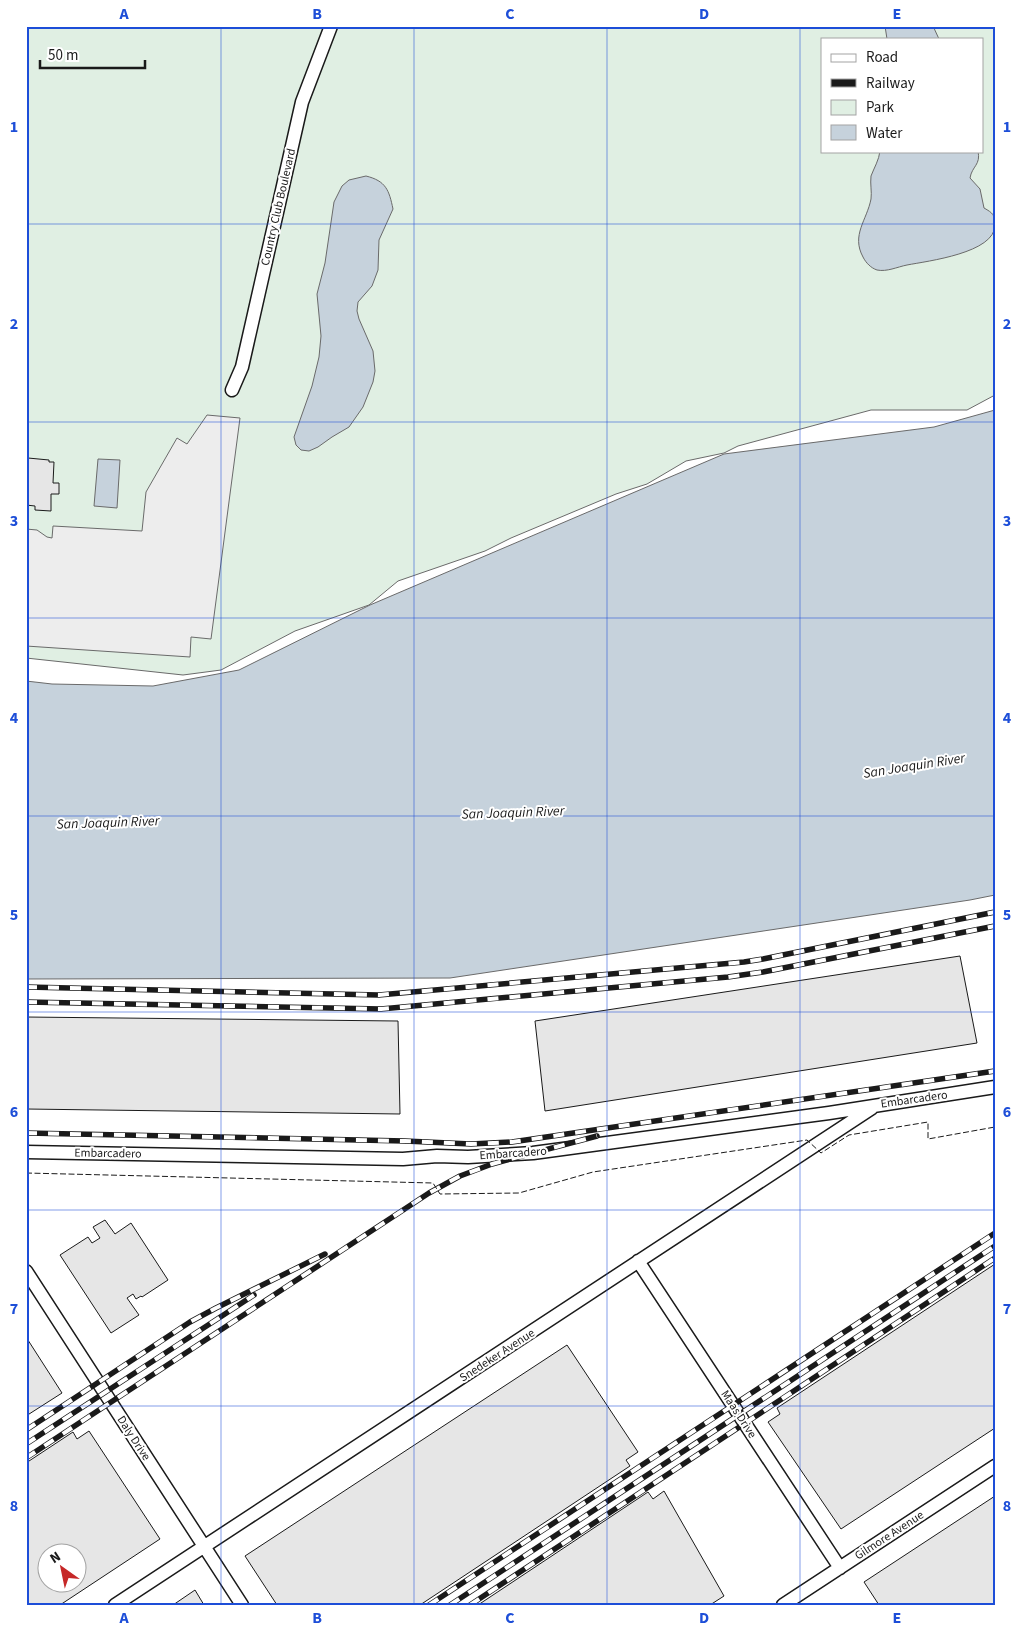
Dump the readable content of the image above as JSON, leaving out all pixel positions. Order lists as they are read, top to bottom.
{
  "streets": {
    "street": [
      "Country Club Boulevard",
      "Embarcadero",
      "Snedeker Avenue",
      "Maas Drive",
      "Daly Drive",
      "Gilmore Avenue"
    ]
  },
  "crossings": [
    ["Embarcadero", "Snedeker Avenue"],
    ["Snedeker Avenue", "Maas Drive"],
    ["Snedeker Avenue", "Daly Drive"],
    ["Maas Drive", "Gilmore Avenue"]
  ],
  "water": ["San Joaquin River"],
  "legend": [
    "Road",
    "Railway",
    "Park",
    "Water"
  ],
  "scale_bar": "50 m",
  "north": "top left",
  "grid": {
    "columns": [
      "A",
      "B",
      "C",
      "D",
      "E"
    ],
    "rows": [
      "1",
      "2",
      "3",
      "4",
      "5",
      "6",
      "7",
      "8"
    ]
  }
}
